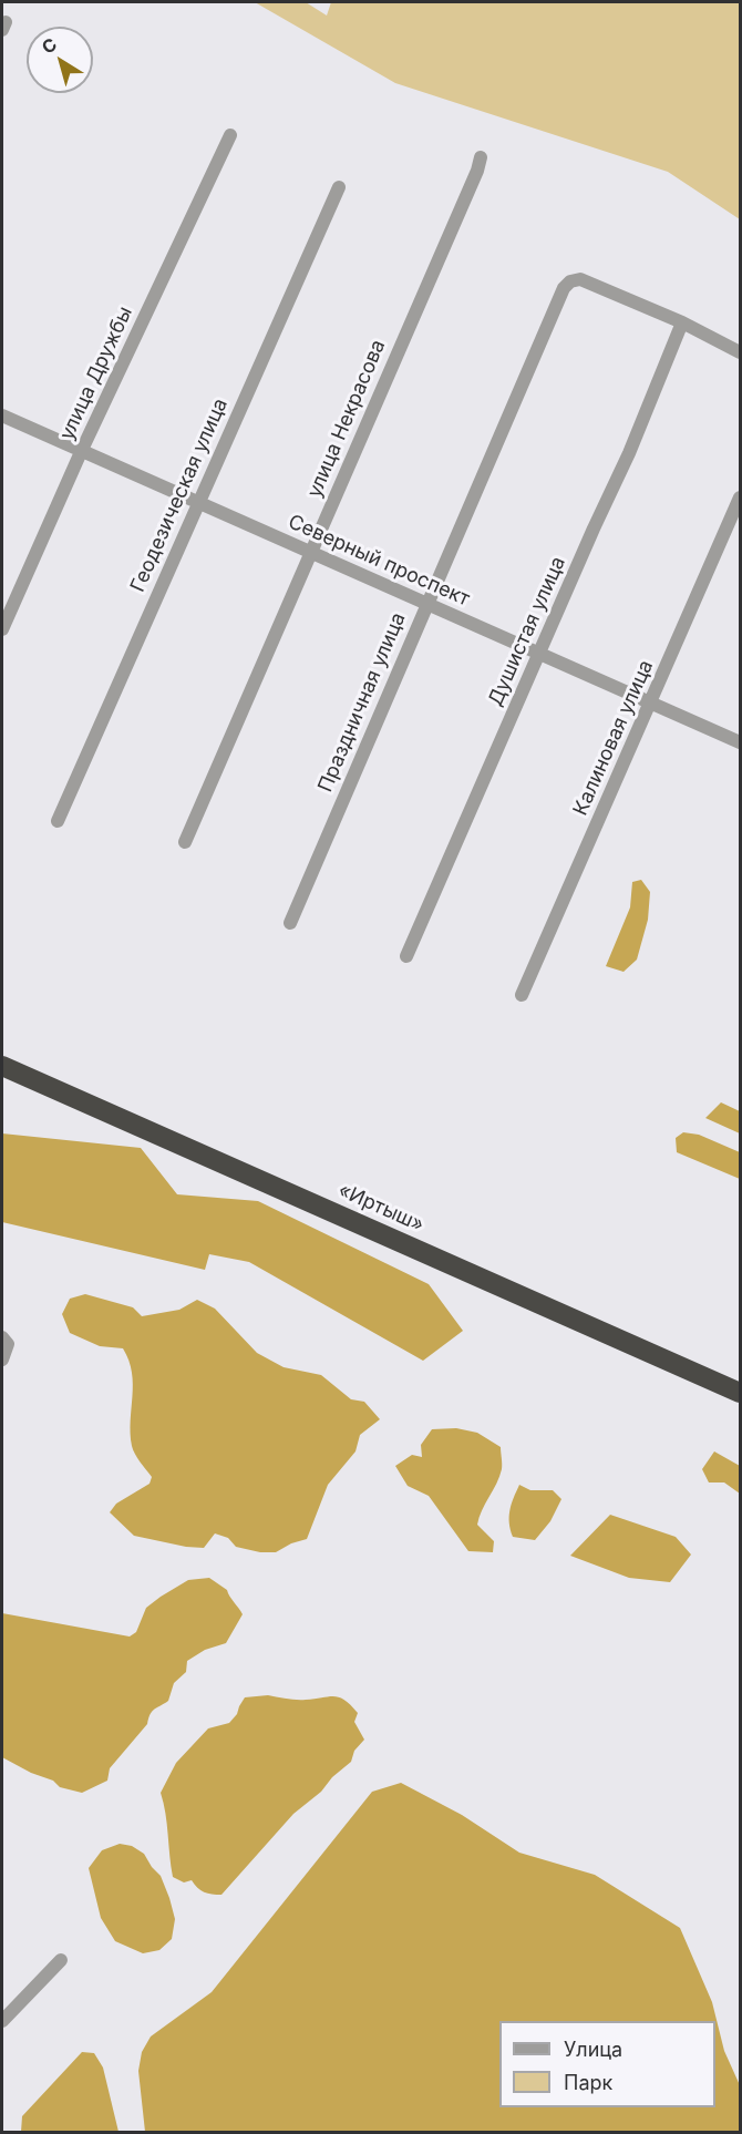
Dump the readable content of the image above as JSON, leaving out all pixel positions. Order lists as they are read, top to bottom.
{
  "streets": {
    "highway": ["«Иртыш»"],
    "street": [
      "улица Дружбы",
      "улица Некрасова",
      "Геодезическая улица",
      "Северный проспект",
      "Душистая улица",
      "Праздничная улица",
      "Калиновая улица"
    ]
  },
  "crossings": [
    ["улица Дружбы", "Северный проспект"],
    ["улица Некрасова", "Северный проспект"],
    ["Геодезическая улица", "Северный проспект"],
    ["Северный проспект", "Душистая улица"],
    ["Северный проспект", "Праздничная улица"],
    ["Северный проспект", "Калиновая улица"],
    ["Душистая улица", "Праздничная улица"]
  ],
  "legend": ["Улица", "Парк"],
  "north": "top left"
}
